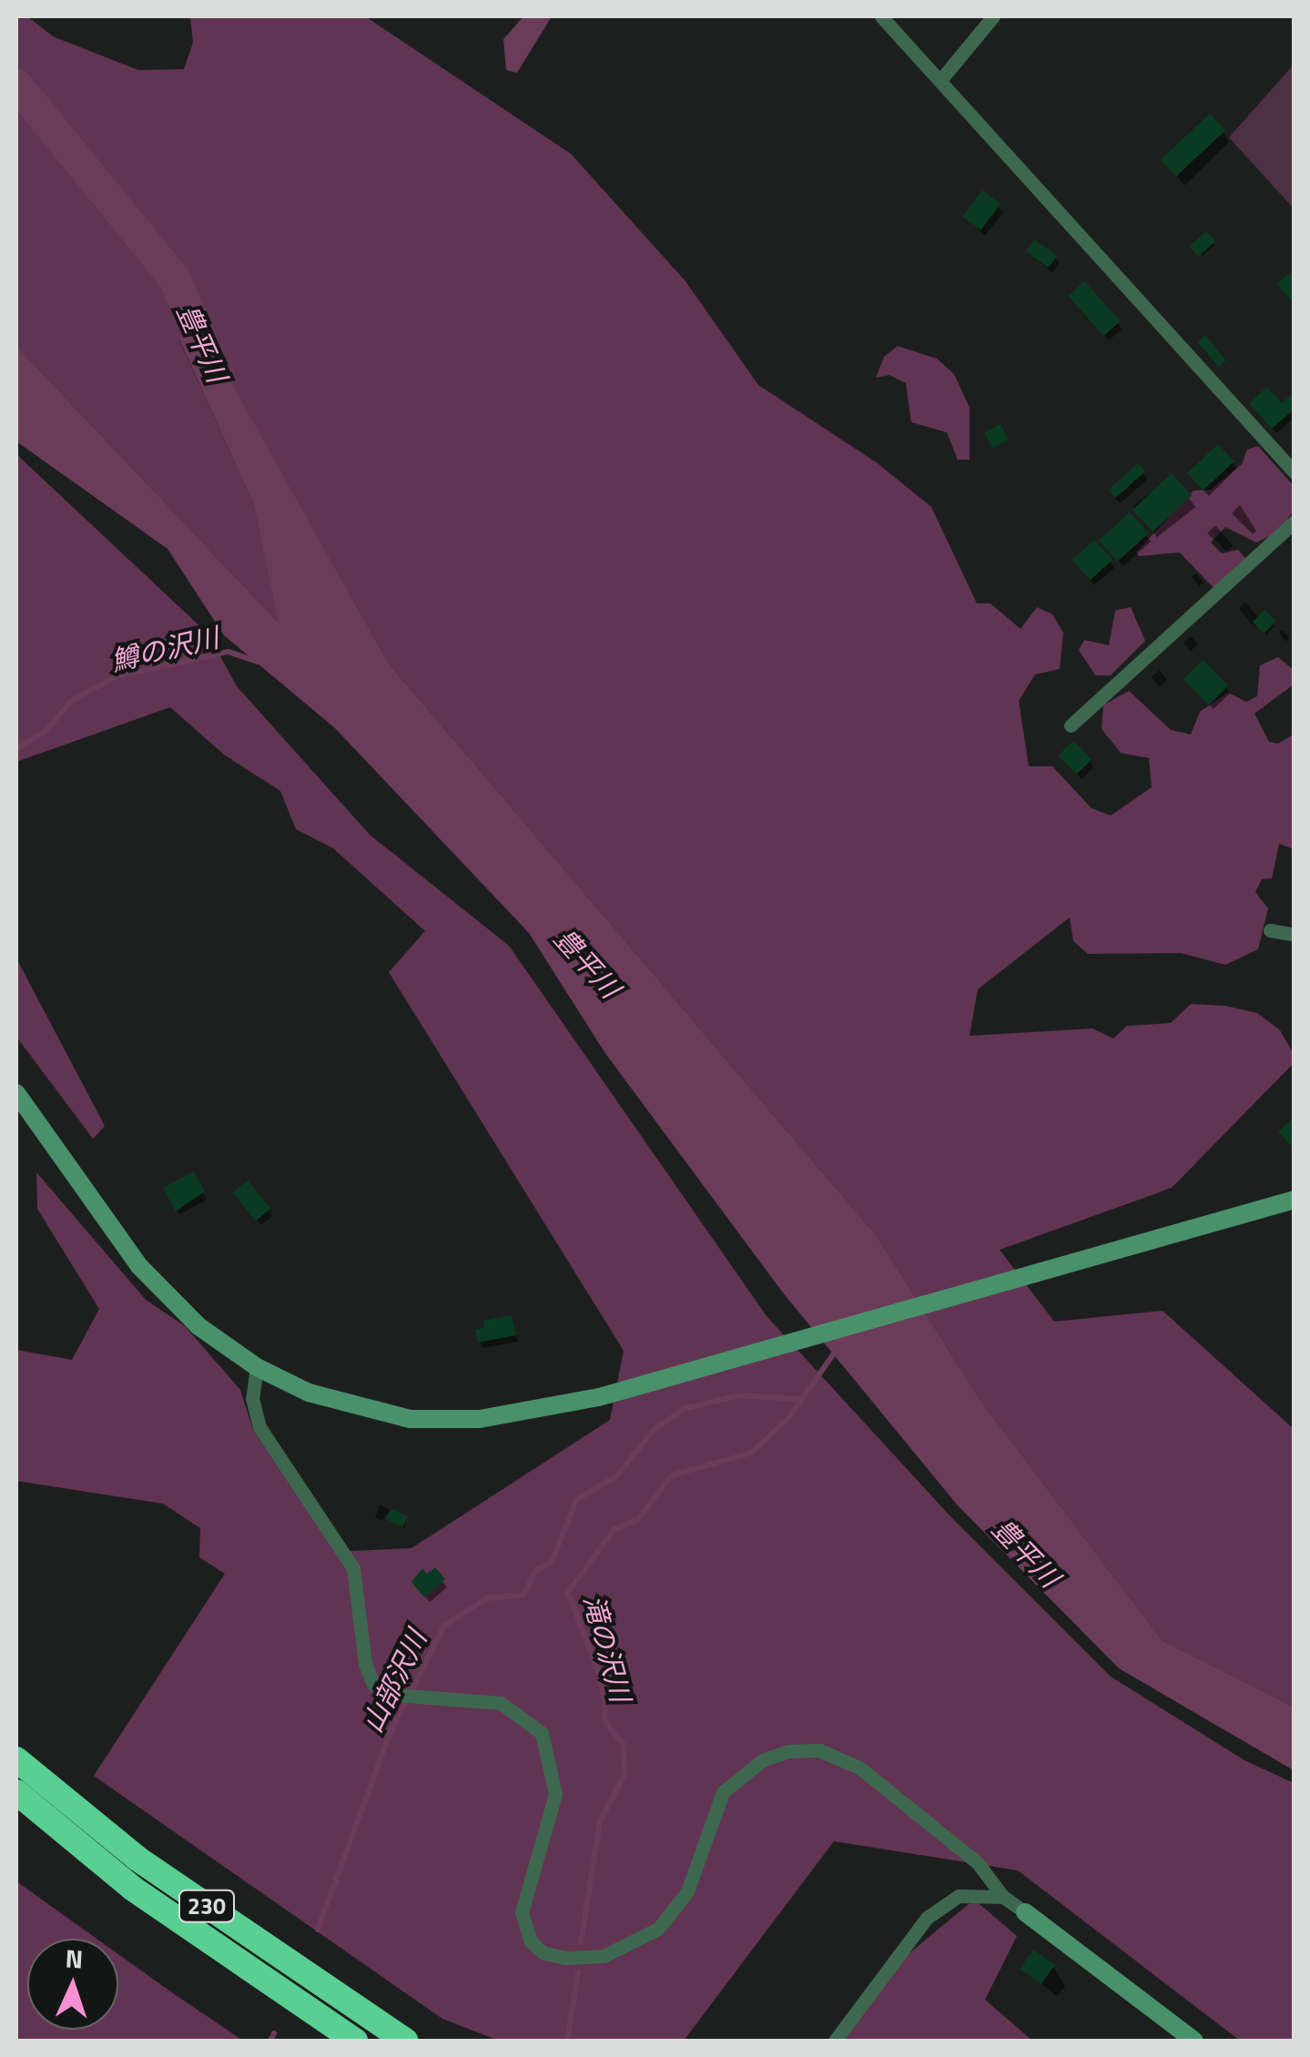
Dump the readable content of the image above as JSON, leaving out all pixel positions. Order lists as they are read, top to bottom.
{
  "streets": {
    "highway": ["230"]
  },
  "water": [
    "豊平川",
    "鱒の沢川",
    "滝の沢川",
    "山部沢川"
  ],
  "north": "top"
}
